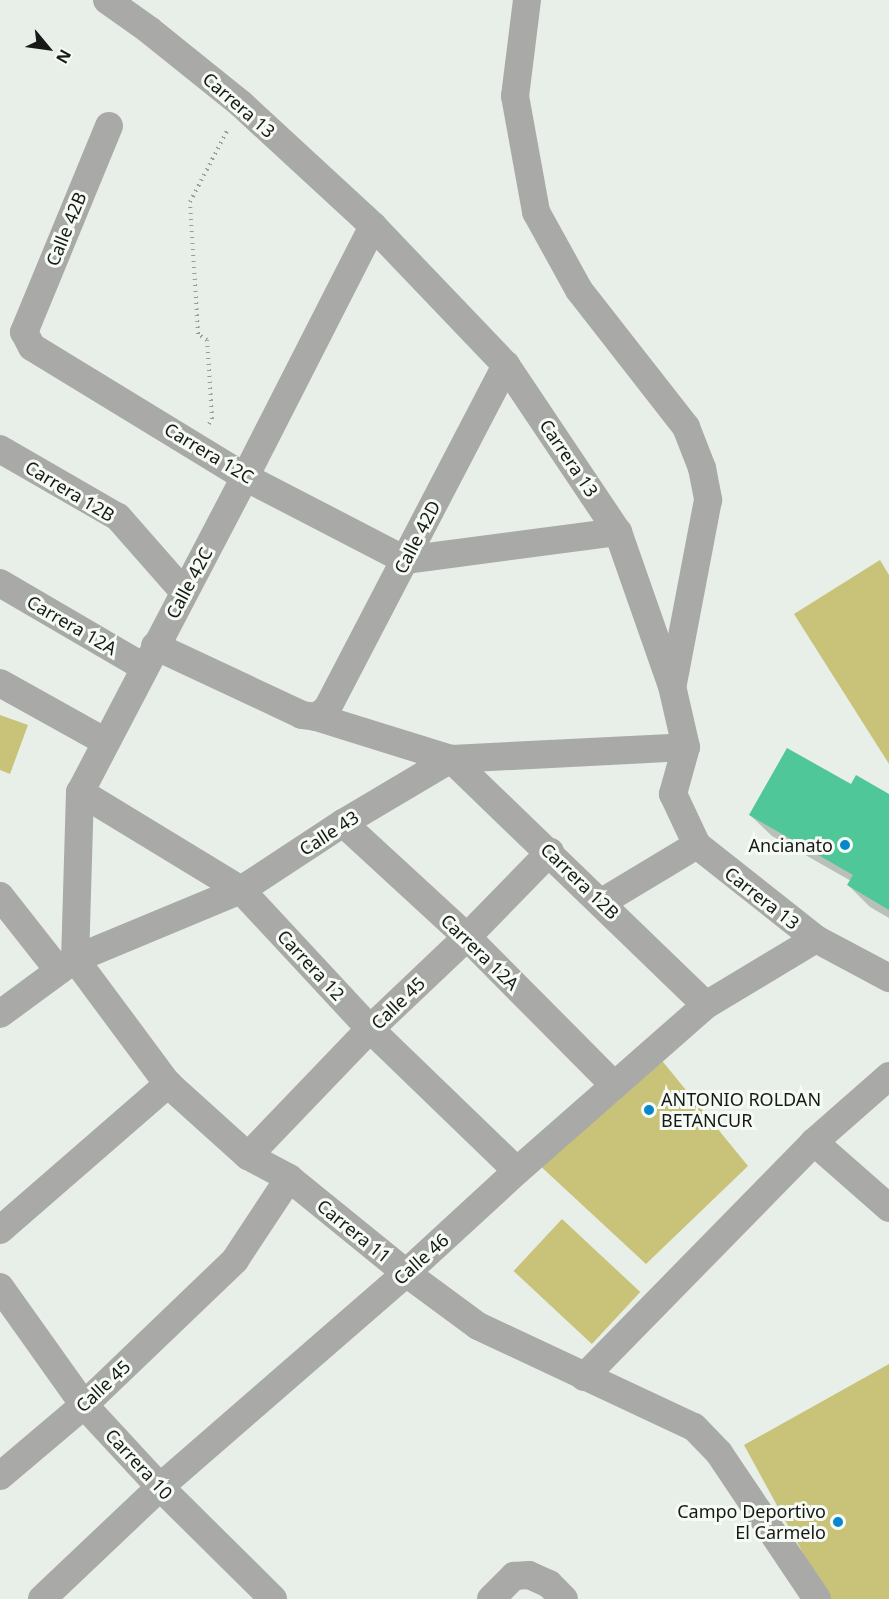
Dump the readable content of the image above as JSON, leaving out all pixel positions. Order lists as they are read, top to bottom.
{
  "streets": {
    "street": [
      "Carrera 13",
      "Calle 42B",
      "Carrera 12C",
      "Carrera 12B",
      "Calle 42D",
      "Calle 42C",
      "Carrera 12A",
      "Calle 43",
      "Carrera 12",
      "Calle 45",
      "Carrera 11",
      "Calle 46",
      "Carrera 10"
    ]
  },
  "crossings": [
    ["Carrera 13", "Calle 42D"],
    ["Carrera 13", "Calle 42C"],
    ["Carrera 13", "Calle 43"],
    ["Carrera 13", "Calle 46"],
    ["Calle 42B", "Carrera 12C"],
    ["Carrera 12C", "Calle 42D"],
    ["Carrera 12C", "Calle 42C"],
    ["Carrera 12B", "Calle 42C"],
    ["Carrera 12B", "Carrera 12A"],
    ["Carrera 12B", "Calle 43"],
    ["Carrera 12B", "Calle 45"],
    ["Carrera 12B", "Calle 46"],
    ["Calle 42D", "Carrera 12A"],
    ["Calle 42C", "Carrera 12A"],
    ["Calle 42C", "Calle 43"],
    ["Calle 42C", "Carrera 12"],
    ["Calle 42C", "Carrera 11"],
    ["Carrera 12A", "Calle 43"],
    ["Carrera 12A", "Calle 45"],
    ["Carrera 12A", "Calle 46"],
    ["Calle 43", "Carrera 12"],
    ["Calle 43", "Carrera 11"],
    ["Carrera 12", "Calle 45"],
    ["Carrera 12", "Calle 46"],
    ["Calle 45", "Carrera 11"],
    ["Calle 45", "Carrera 10"],
    ["Carrera 11", "Calle 46"],
    ["Calle 46", "Carrera 10"]
  ],
  "places": ["Ancianato", "ANTONIO ROLDAN BETANCUR", "Campo Deportivo El Carmelo"],
  "north": "bottom right"
}
